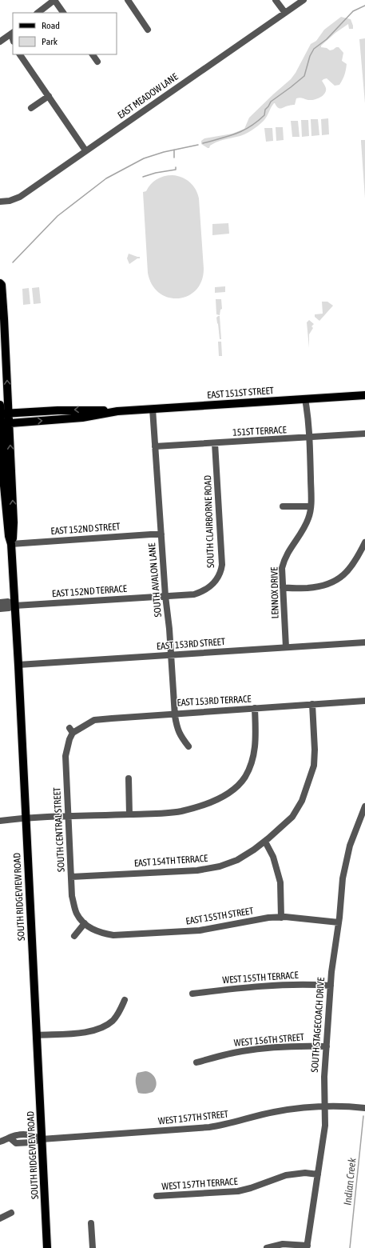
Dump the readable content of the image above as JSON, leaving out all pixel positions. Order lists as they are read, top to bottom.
{
  "streets": {
    "main road": ["EAST 151ST STREET", "SOUTH RIDGEVIEW ROAD"],
    "street": [
      "EAST MEADOW LANE",
      "151ST TERRACE",
      "SOUTH CLAIRBORNE ROAD",
      "EAST 152ND STREET",
      "SOUTH AVALON LANE",
      "EAST 152ND TERRACE",
      "LENNOX DRIVE",
      "EAST 153RD STREET",
      "EAST 153RD TERRACE",
      "SOUTH CENTRAL STREET",
      "EAST 154TH TERRACE",
      "EAST 155TH STREET",
      "WEST 155TH TERRACE",
      "SOUTH STAGECOACH DRIVE",
      "WEST 156TH STREET",
      "WEST 157TH STREET",
      "WEST 157TH TERRACE"
    ]
  },
  "crossings": [
    ["EAST 151ST STREET", "SOUTH AVALON LANE"],
    ["EAST 151ST STREET", "LENNOX DRIVE"],
    ["EAST 151ST STREET", "SOUTH RIDGEVIEW ROAD"],
    ["151ST TERRACE", "SOUTH CLAIRBORNE ROAD"],
    ["151ST TERRACE", "SOUTH AVALON LANE"],
    ["151ST TERRACE", "LENNOX DRIVE"],
    ["SOUTH CLAIRBORNE ROAD", "SOUTH AVALON LANE"],
    ["SOUTH CLAIRBORNE ROAD", "EAST 152ND TERRACE"],
    ["EAST 152ND STREET", "SOUTH AVALON LANE"],
    ["EAST 152ND STREET", "SOUTH RIDGEVIEW ROAD"],
    ["SOUTH AVALON LANE", "EAST 152ND TERRACE"],
    ["SOUTH AVALON LANE", "EAST 153RD STREET"],
    ["SOUTH AVALON LANE", "EAST 153RD TERRACE"],
    ["EAST 152ND TERRACE", "SOUTH RIDGEVIEW ROAD"],
    ["LENNOX DRIVE", "EAST 153RD STREET"],
    ["EAST 153RD STREET", "SOUTH RIDGEVIEW ROAD"],
    ["EAST 153RD TERRACE", "SOUTH CENTRAL STREET"],
    ["EAST 153RD TERRACE", "EAST 154TH TERRACE"],
    ["SOUTH CENTRAL STREET", "EAST 154TH TERRACE"],
    ["SOUTH CENTRAL STREET", "EAST 155TH STREET"],
    ["SOUTH RIDGEVIEW ROAD", "WEST 157TH STREET"],
    ["EAST 155TH STREET", "SOUTH STAGECOACH DRIVE"],
    ["WEST 155TH TERRACE", "SOUTH STAGECOACH DRIVE"],
    ["SOUTH STAGECOACH DRIVE", "WEST 156TH STREET"],
    ["SOUTH STAGECOACH DRIVE", "WEST 157TH STREET"],
    ["SOUTH STAGECOACH DRIVE", "WEST 157TH TERRACE"]
  ],
  "water": ["Indian Creek"],
  "legend": ["Road", "Park"]
}
